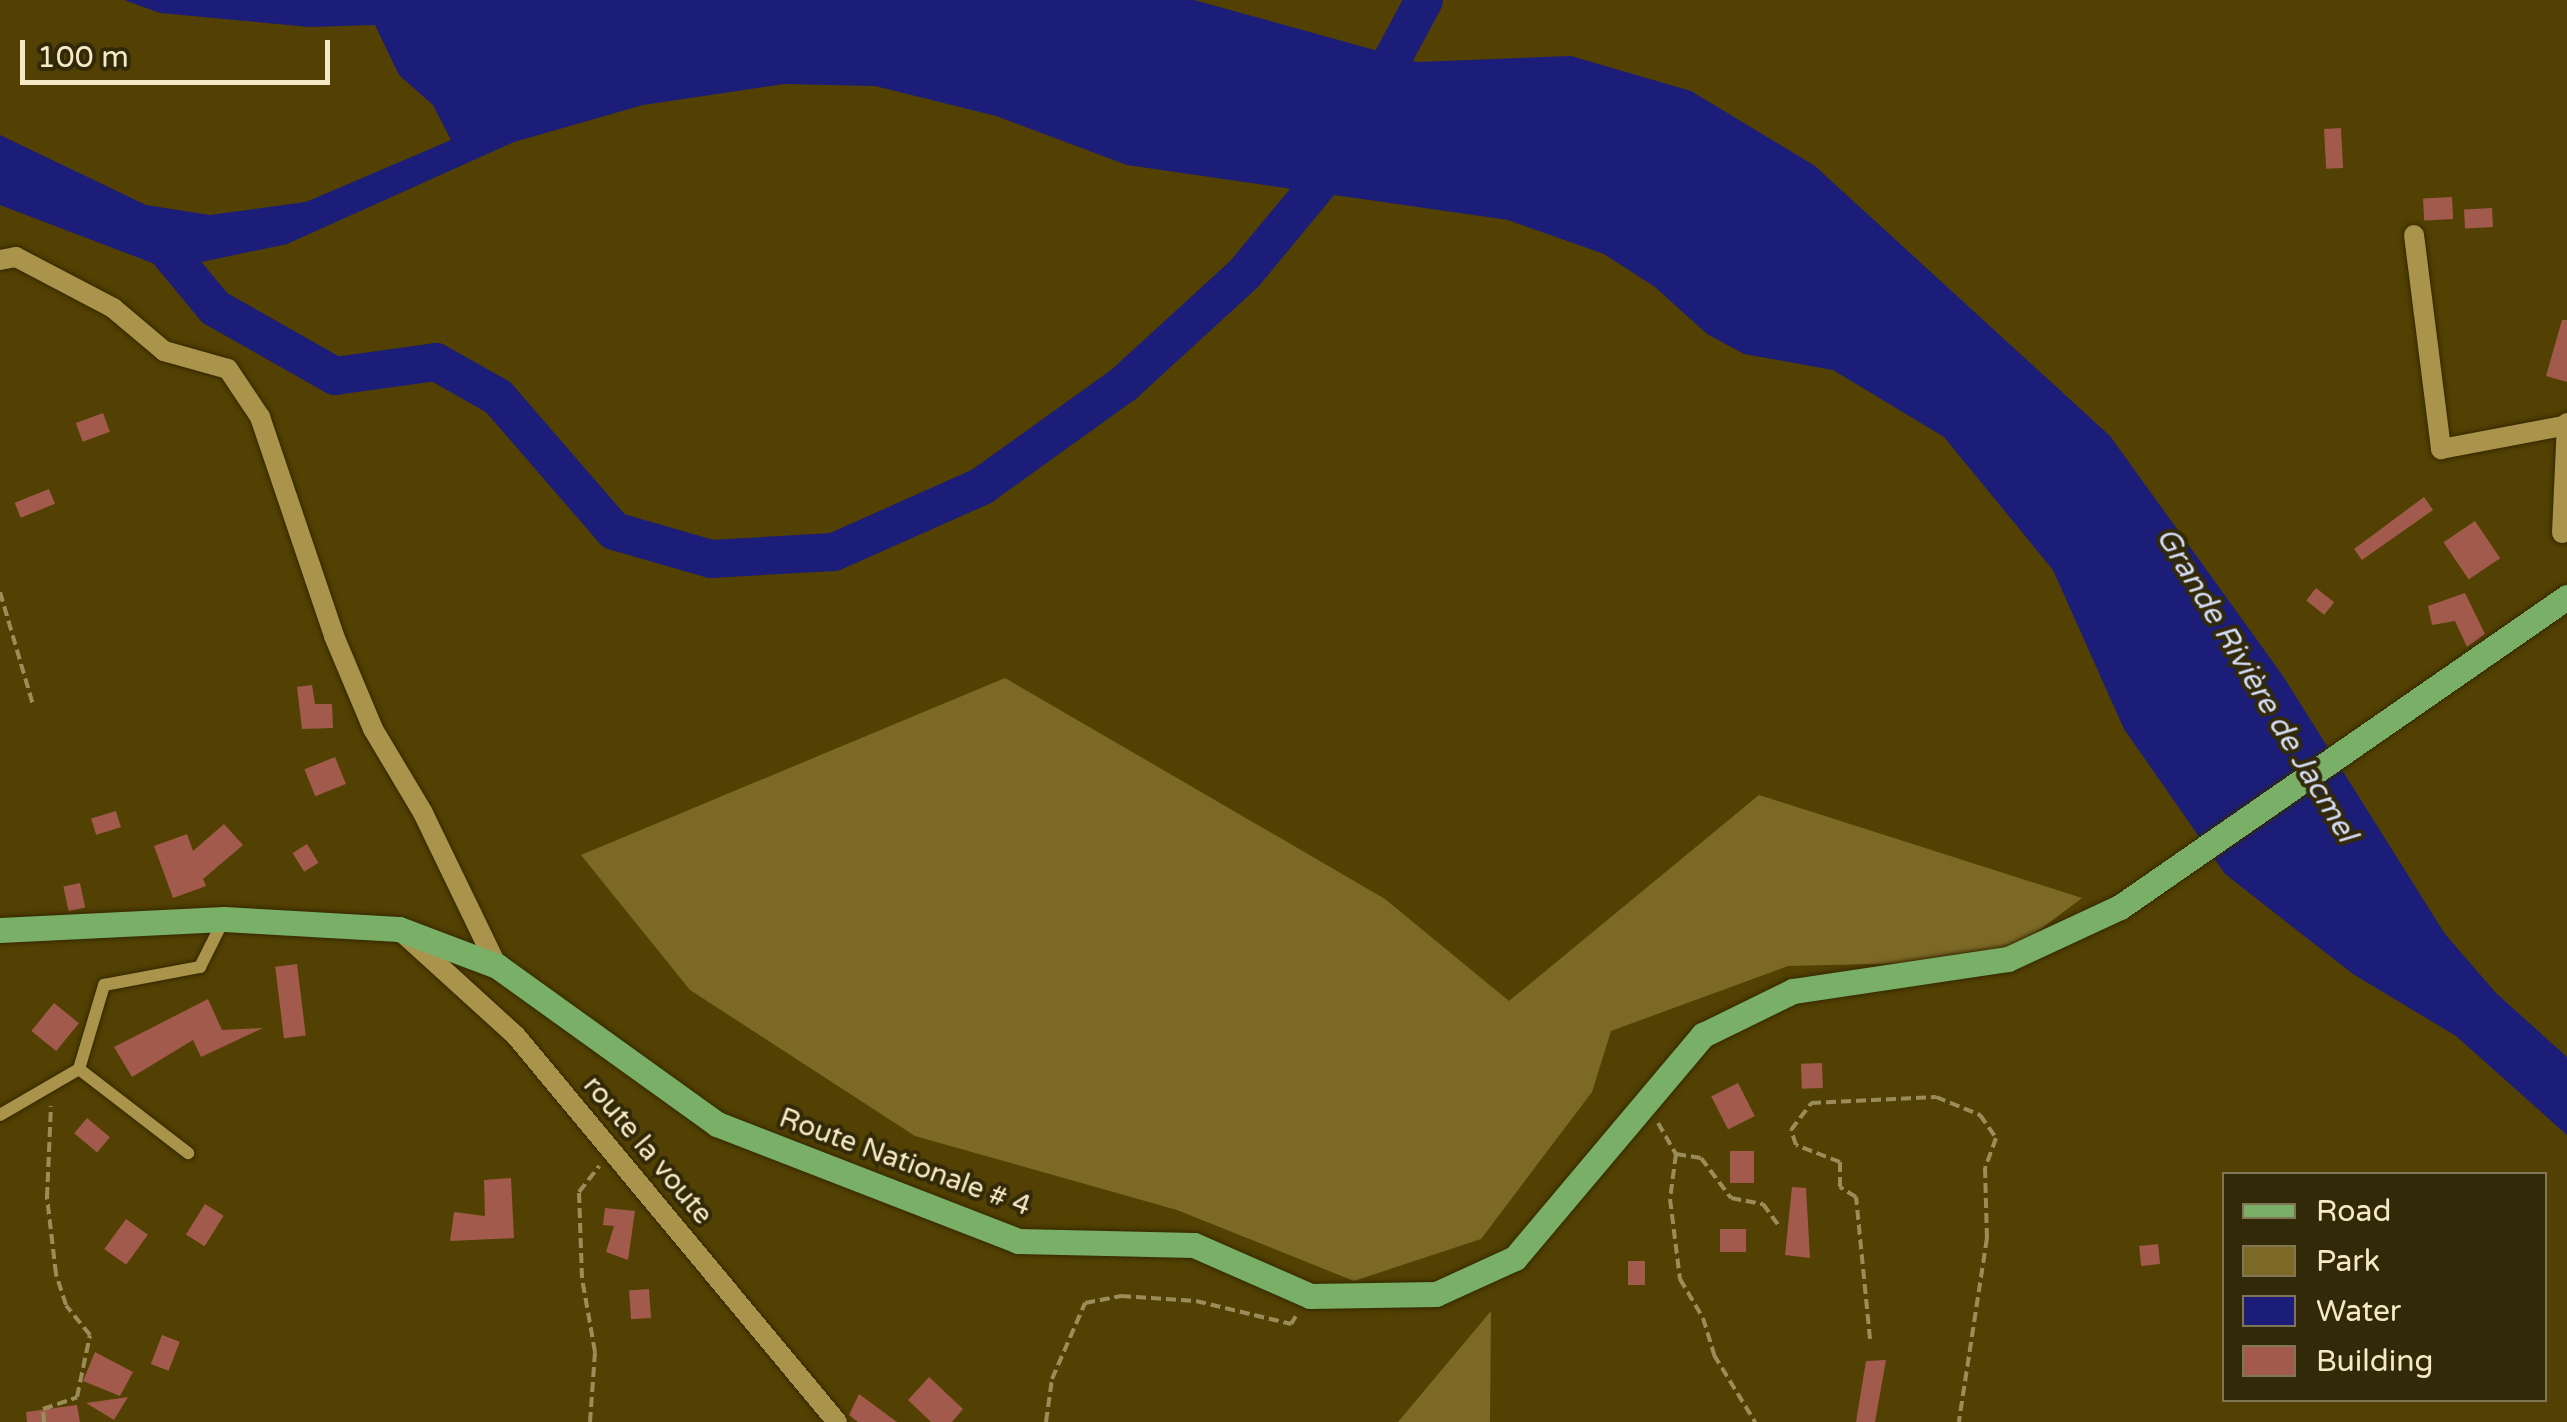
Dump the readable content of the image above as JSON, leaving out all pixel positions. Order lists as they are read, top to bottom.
{
  "streets": {
    "main road": ["Route Nationale # 4"],
    "street": ["route la voute"]
  },
  "crossings": [
    ["route la voute", "Route Nationale # 4"]
  ],
  "water": ["Grande Rivière de Jacmel"],
  "legend": [
    "Road",
    "Park",
    "Water",
    "Building"
  ],
  "scale_bar": "100 m"
}
